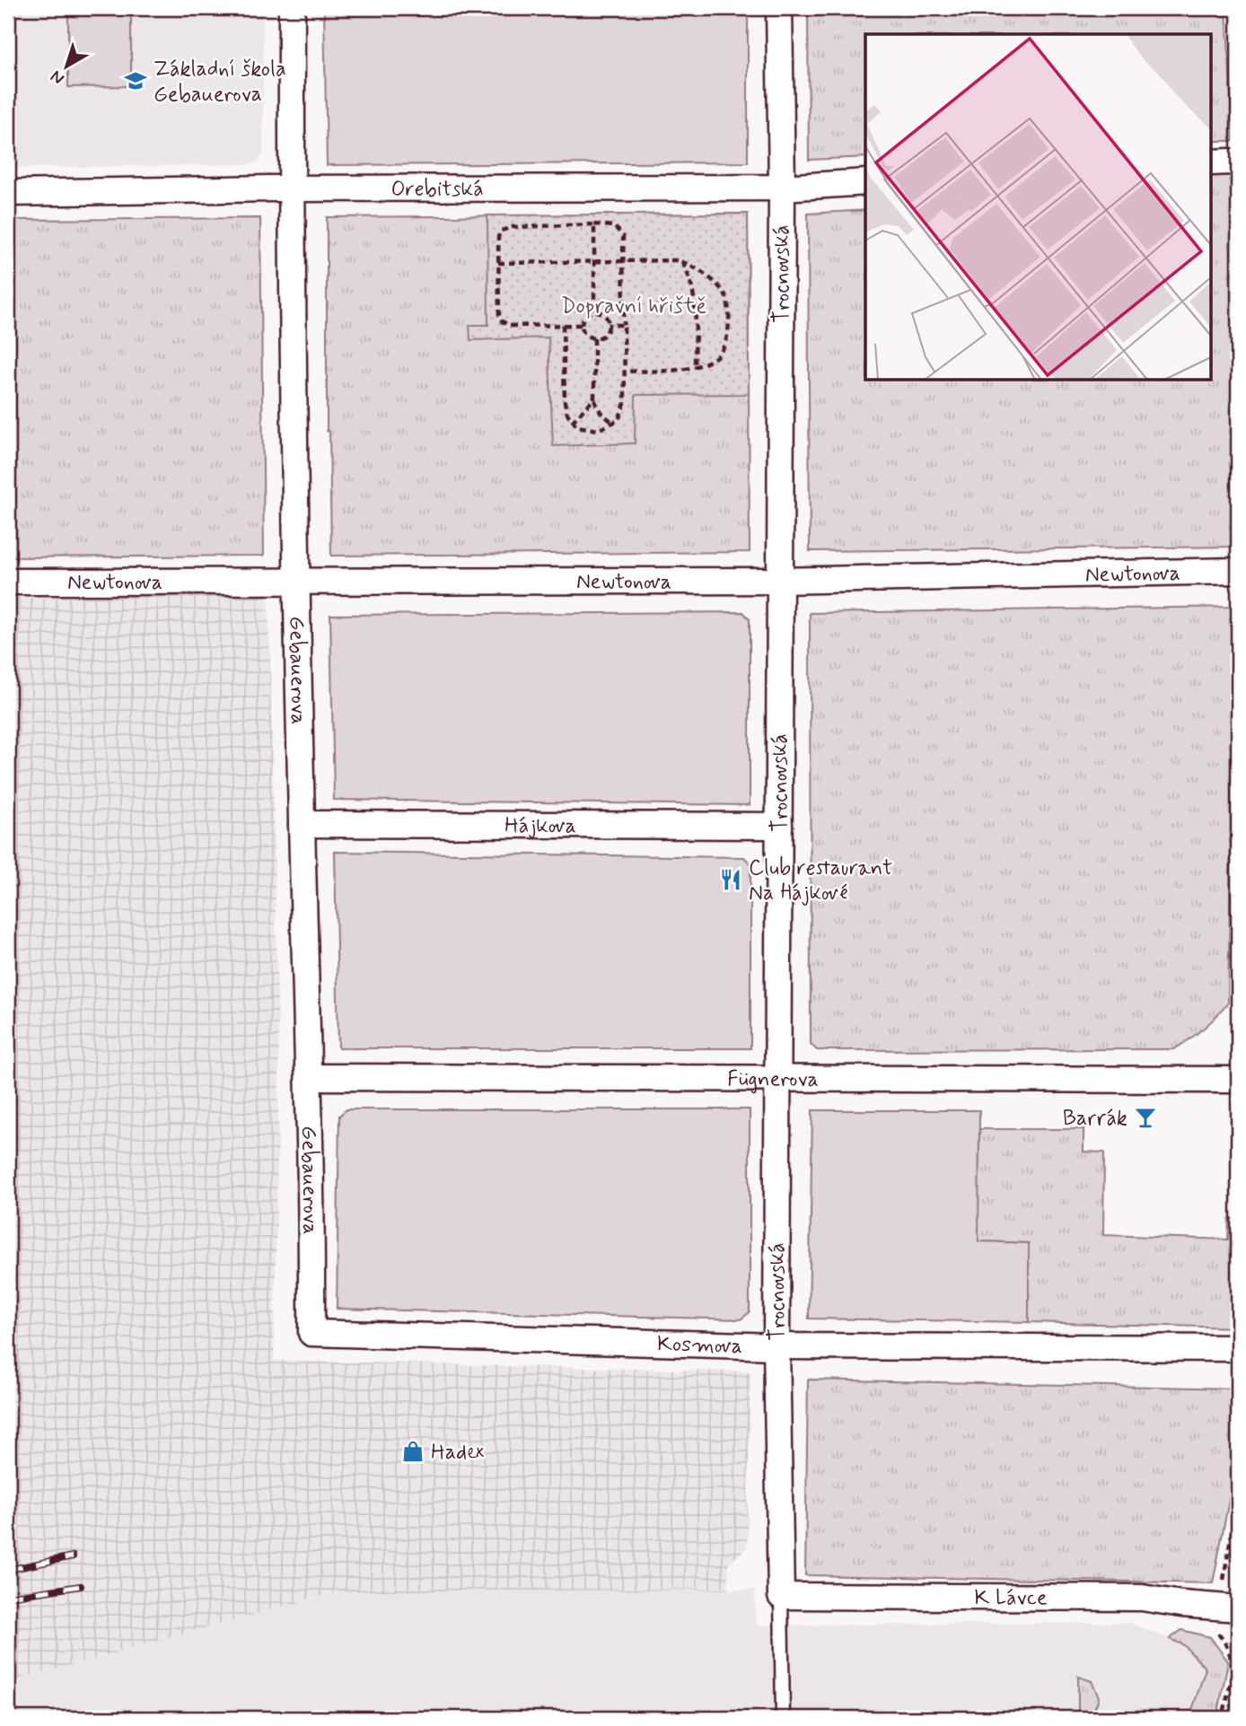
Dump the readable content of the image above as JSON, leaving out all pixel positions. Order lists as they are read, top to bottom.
{
  "streets": {
    "street": [
      "Orebitská",
      "Trocnovská",
      "Newtonova",
      "Gebauerova",
      "Hájkova",
      "Fügnerova",
      "Kosmova",
      "K Lávce"
    ]
  },
  "crossings": [
    ["Orebitská", "Trocnovská"],
    ["Orebitská", "Gebauerova"],
    ["Trocnovská", "Newtonova"],
    ["Trocnovská", "Hájkova"],
    ["Trocnovská", "Fügnerova"],
    ["Trocnovská", "Kosmova"],
    ["Trocnovská", "K Lávce"],
    ["Newtonova", "Gebauerova"],
    ["Gebauerova", "Hájkova"],
    ["Gebauerova", "Fügnerova"],
    ["Gebauerova", "Kosmova"]
  ],
  "parks": ["Dopravní hřiště"],
  "places": {
    "school or university": ["Základní škola Gebauerova"],
    "restaurant": ["Club restaurant Na Hájkové"],
    "bar": ["Barrák"],
    "shop": ["Hadex"]
  },
  "north": "bottom left"
}
